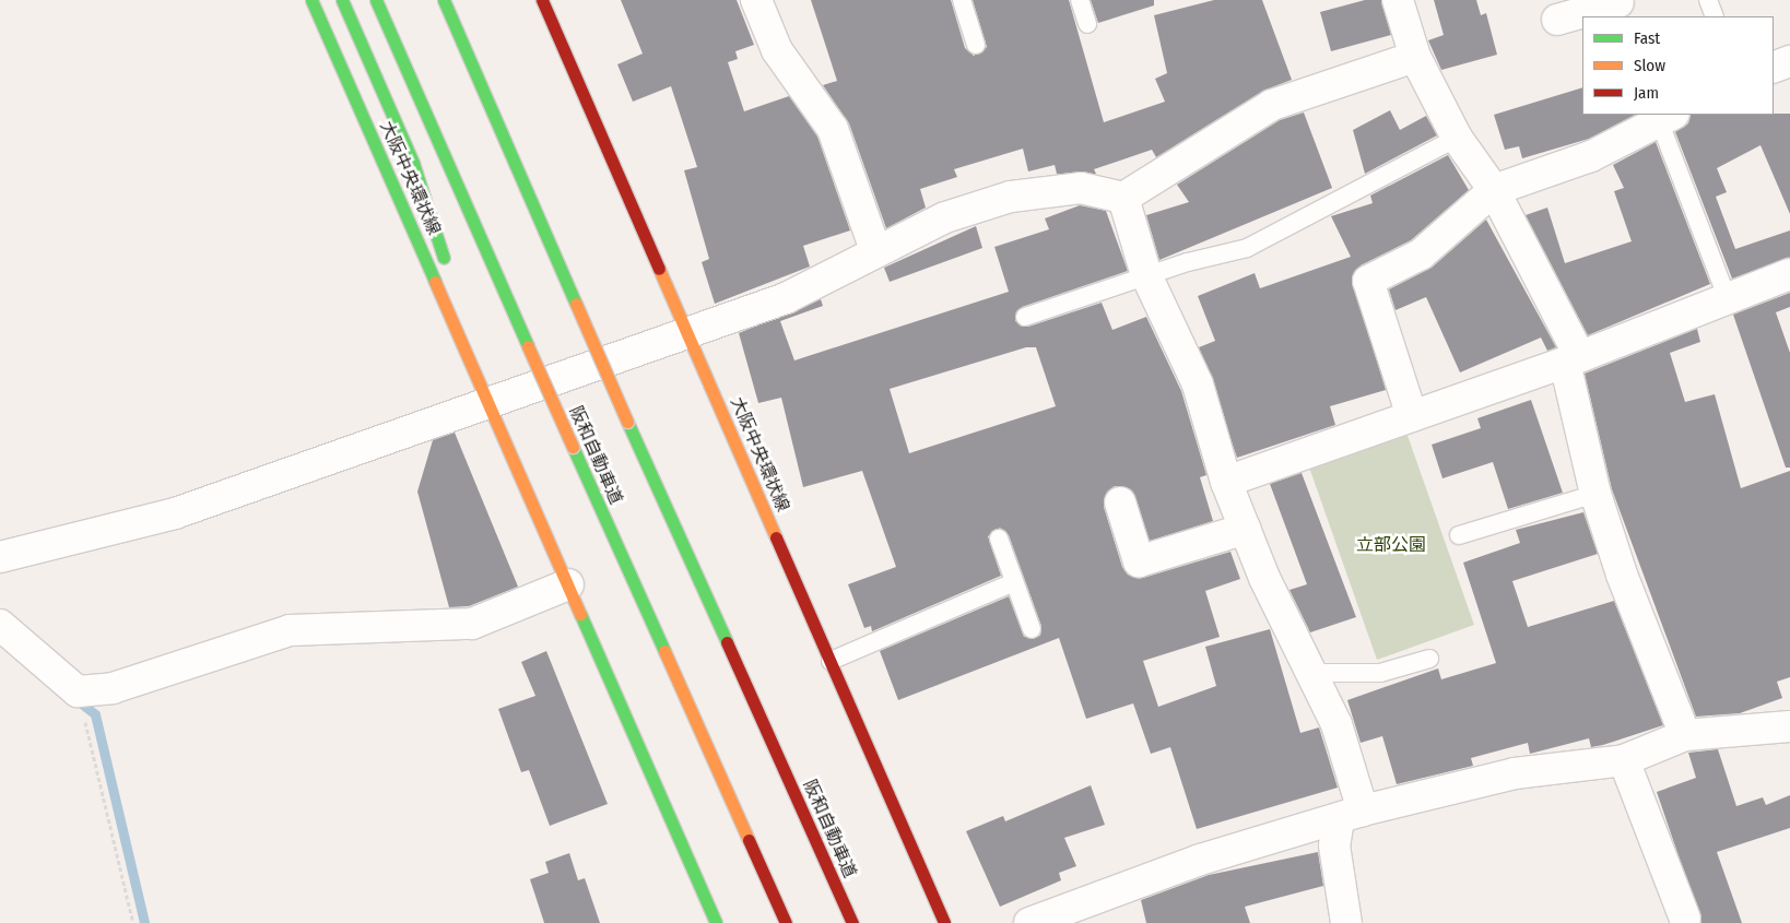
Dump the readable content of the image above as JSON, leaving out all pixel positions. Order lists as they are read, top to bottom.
{
  "streets": {
    "main road": ["大阪中央環状線", "阪和自動車道"]
  },
  "parks": ["立部公園"],
  "legend": ["Fast", "Slow", "Jam"]
}
